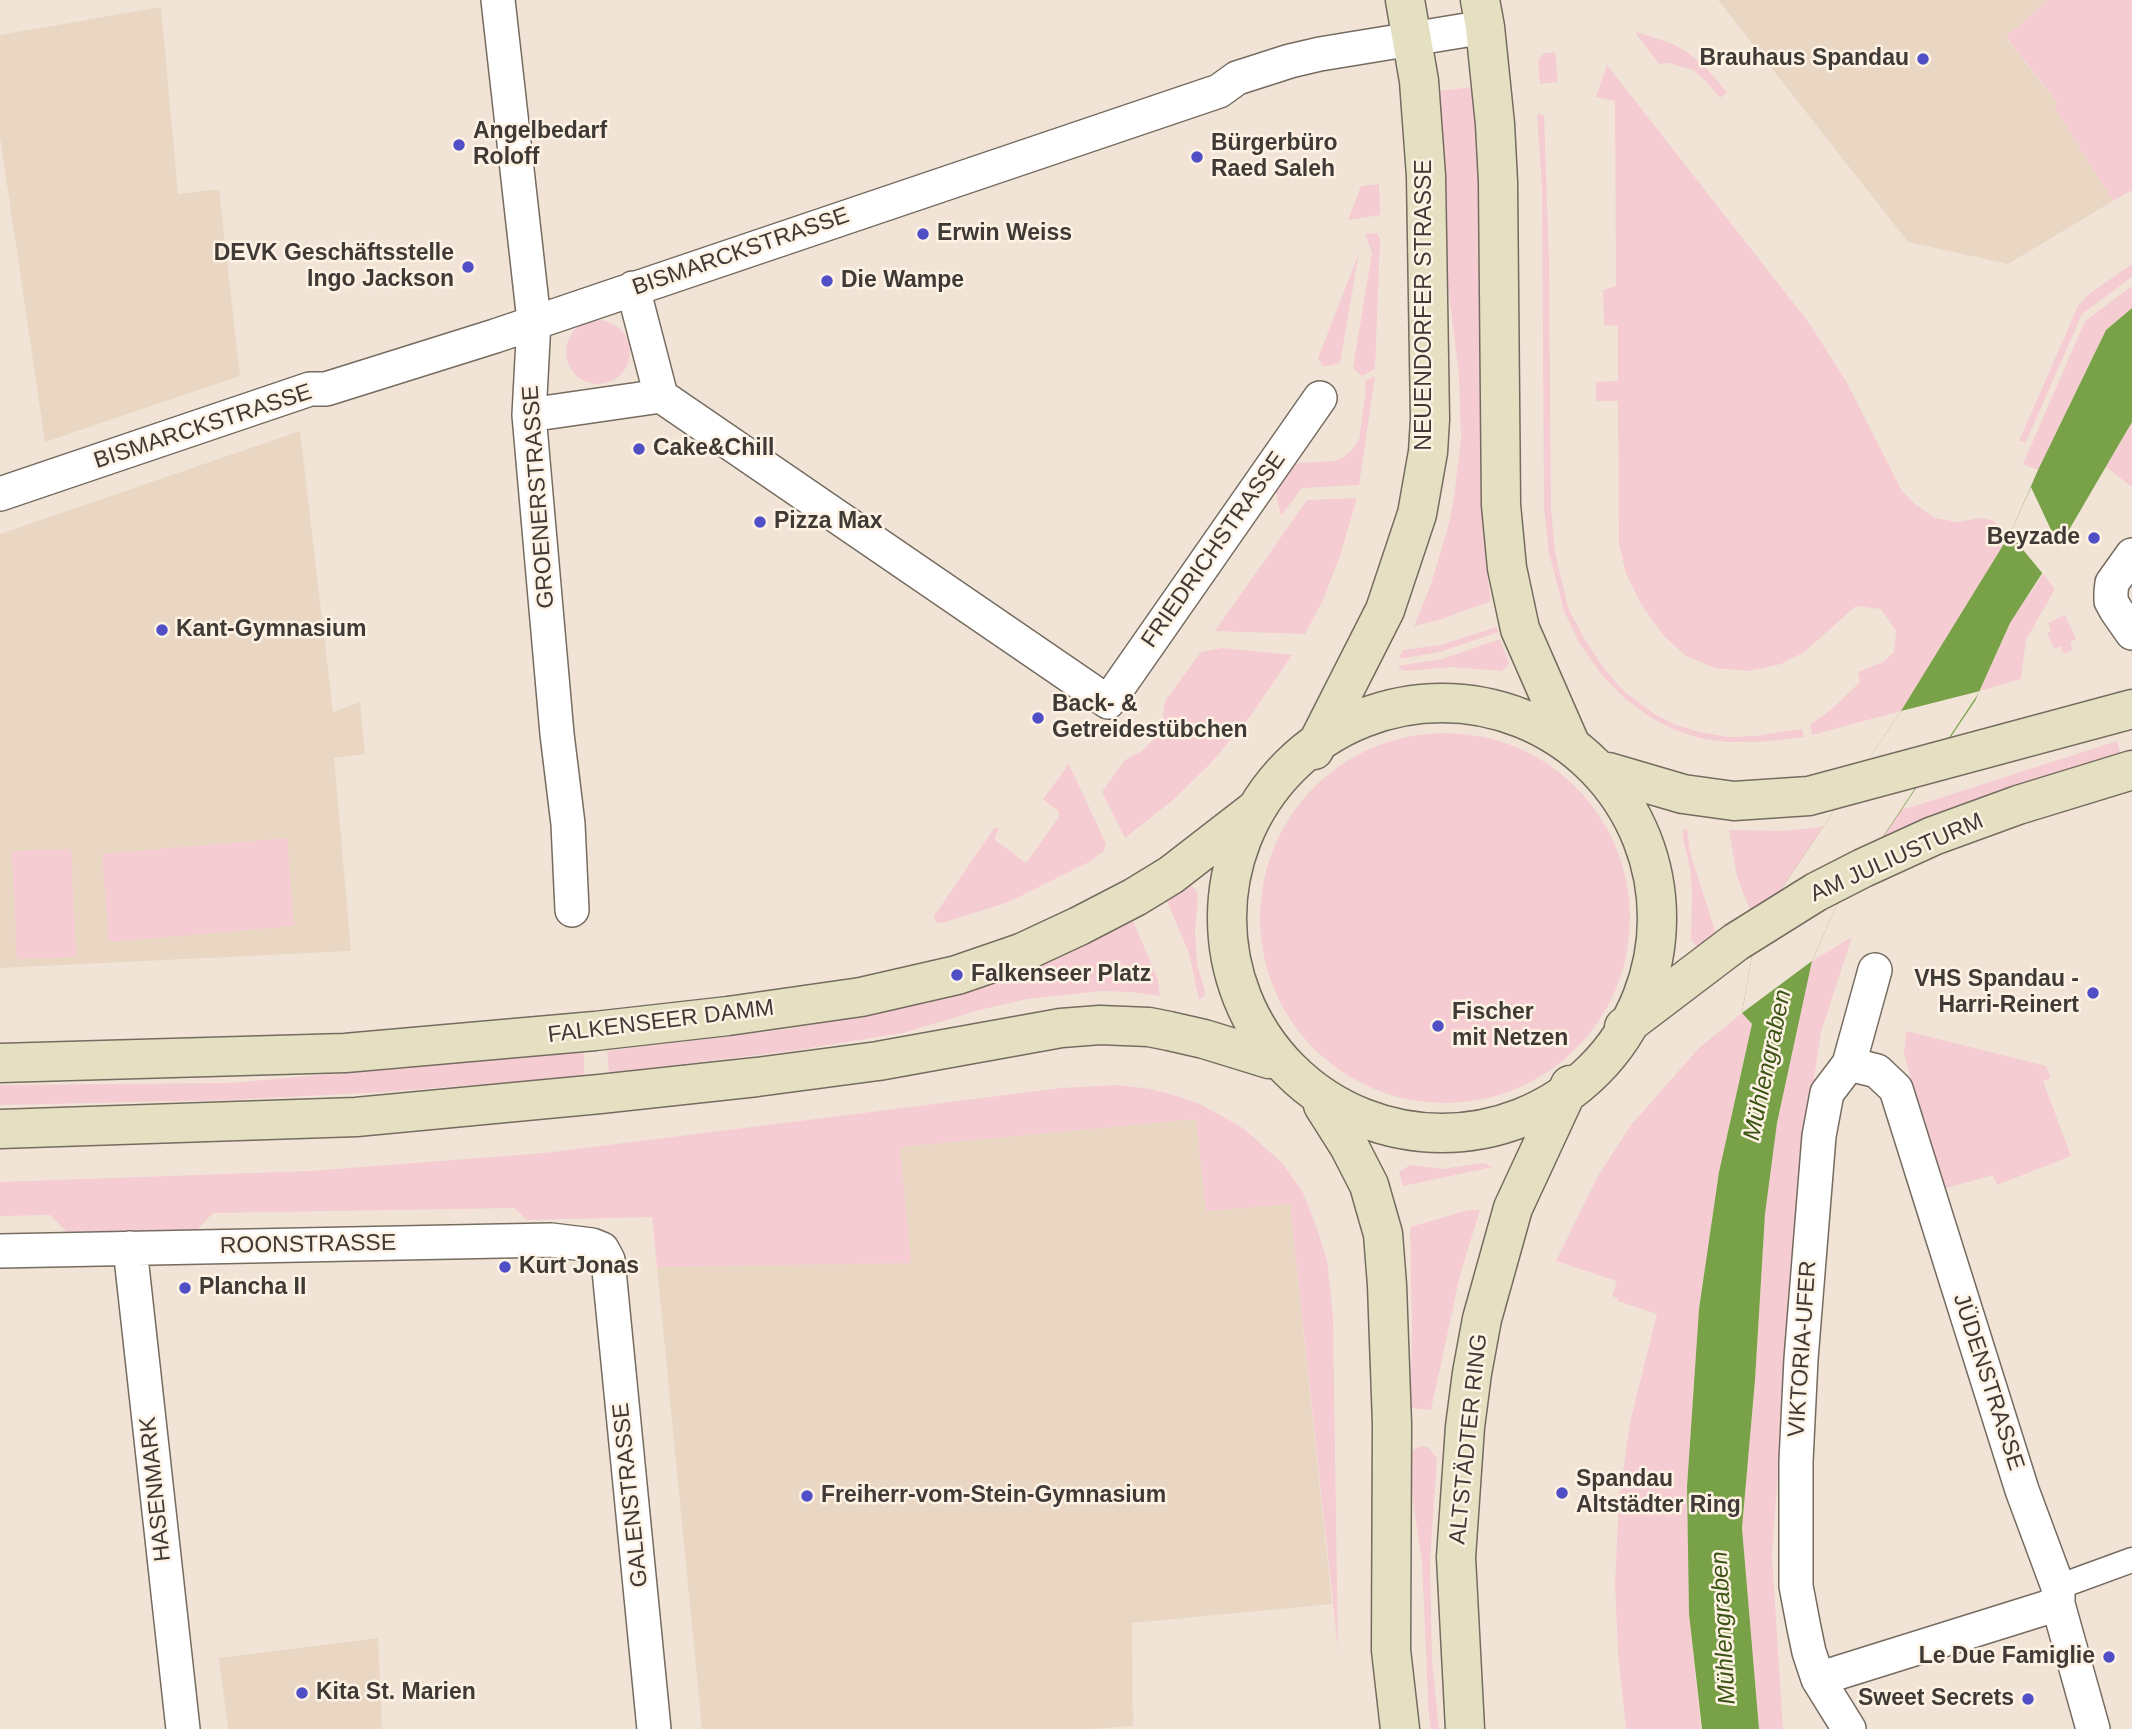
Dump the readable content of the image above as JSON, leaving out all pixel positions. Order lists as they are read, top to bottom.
{
  "streets": {
    "main road": [
      "NEUENDORFER STRASSE",
      "AM JULIUSTURM",
      "FALKENSEER DAMM",
      "ALTSTÄDTER RING"
    ],
    "street": [
      "BISMARCKSTRASSE",
      "GROENERSTRASSE",
      "FRIEDRICHSTRASSE",
      "ROONSTRASSE",
      "VIKTORIA-UFER",
      "JÜDENSTRASSE",
      "HASENMARK",
      "GALENSTRASSE"
    ]
  },
  "crossings": [
    ["BISMARCKSTRASSE", "NEUENDORFER STRASSE"],
    ["BISMARCKSTRASSE", "GROENERSTRASSE"],
    ["ROONSTRASSE", "HASENMARK"],
    ["ROONSTRASSE", "GALENSTRASSE"],
    ["VIKTORIA-UFER", "JÜDENSTRASSE"]
  ],
  "water": ["Mühlengraben"],
  "places": [
    "Brauhaus Spandau",
    "Angelbedarf Roloff",
    "Bürgerbüro Raed Saleh",
    "Erwin Weiss",
    "DEVK Geschäftsstelle Ingo Jackson",
    "Die Wampe",
    "Cake&Chill",
    "Pizza Max",
    "Beyzade",
    "Kant-Gymnasium",
    "Back- & Getreidestübchen",
    "Falkenseer Platz",
    "VHS Spandau - Harri-Reinert",
    "Fischer mit Netzen",
    "Kurt Jonas",
    "Plancha II",
    "Spandau Altstädter Ring",
    "Freiherr-vom-Stein-Gymnasium",
    "Le Due Famiglie",
    "Kita St. Marien",
    "Sweet Secrets"
  ]
}
